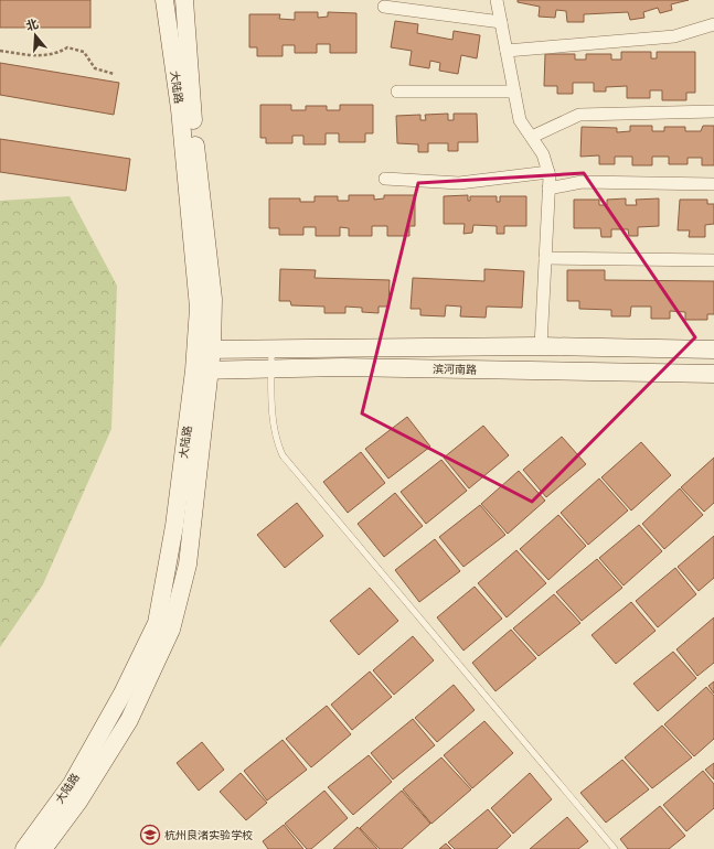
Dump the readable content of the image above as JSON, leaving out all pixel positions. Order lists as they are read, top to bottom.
{
  "streets": {
    "main road": ["大陆路", "滨河南路"]
  },
  "crossings": [
    ["大陆路", "滨河南路"]
  ],
  "places": {
    "school or university": ["杭州良渚实验学校"]
  },
  "north": "top"
}
